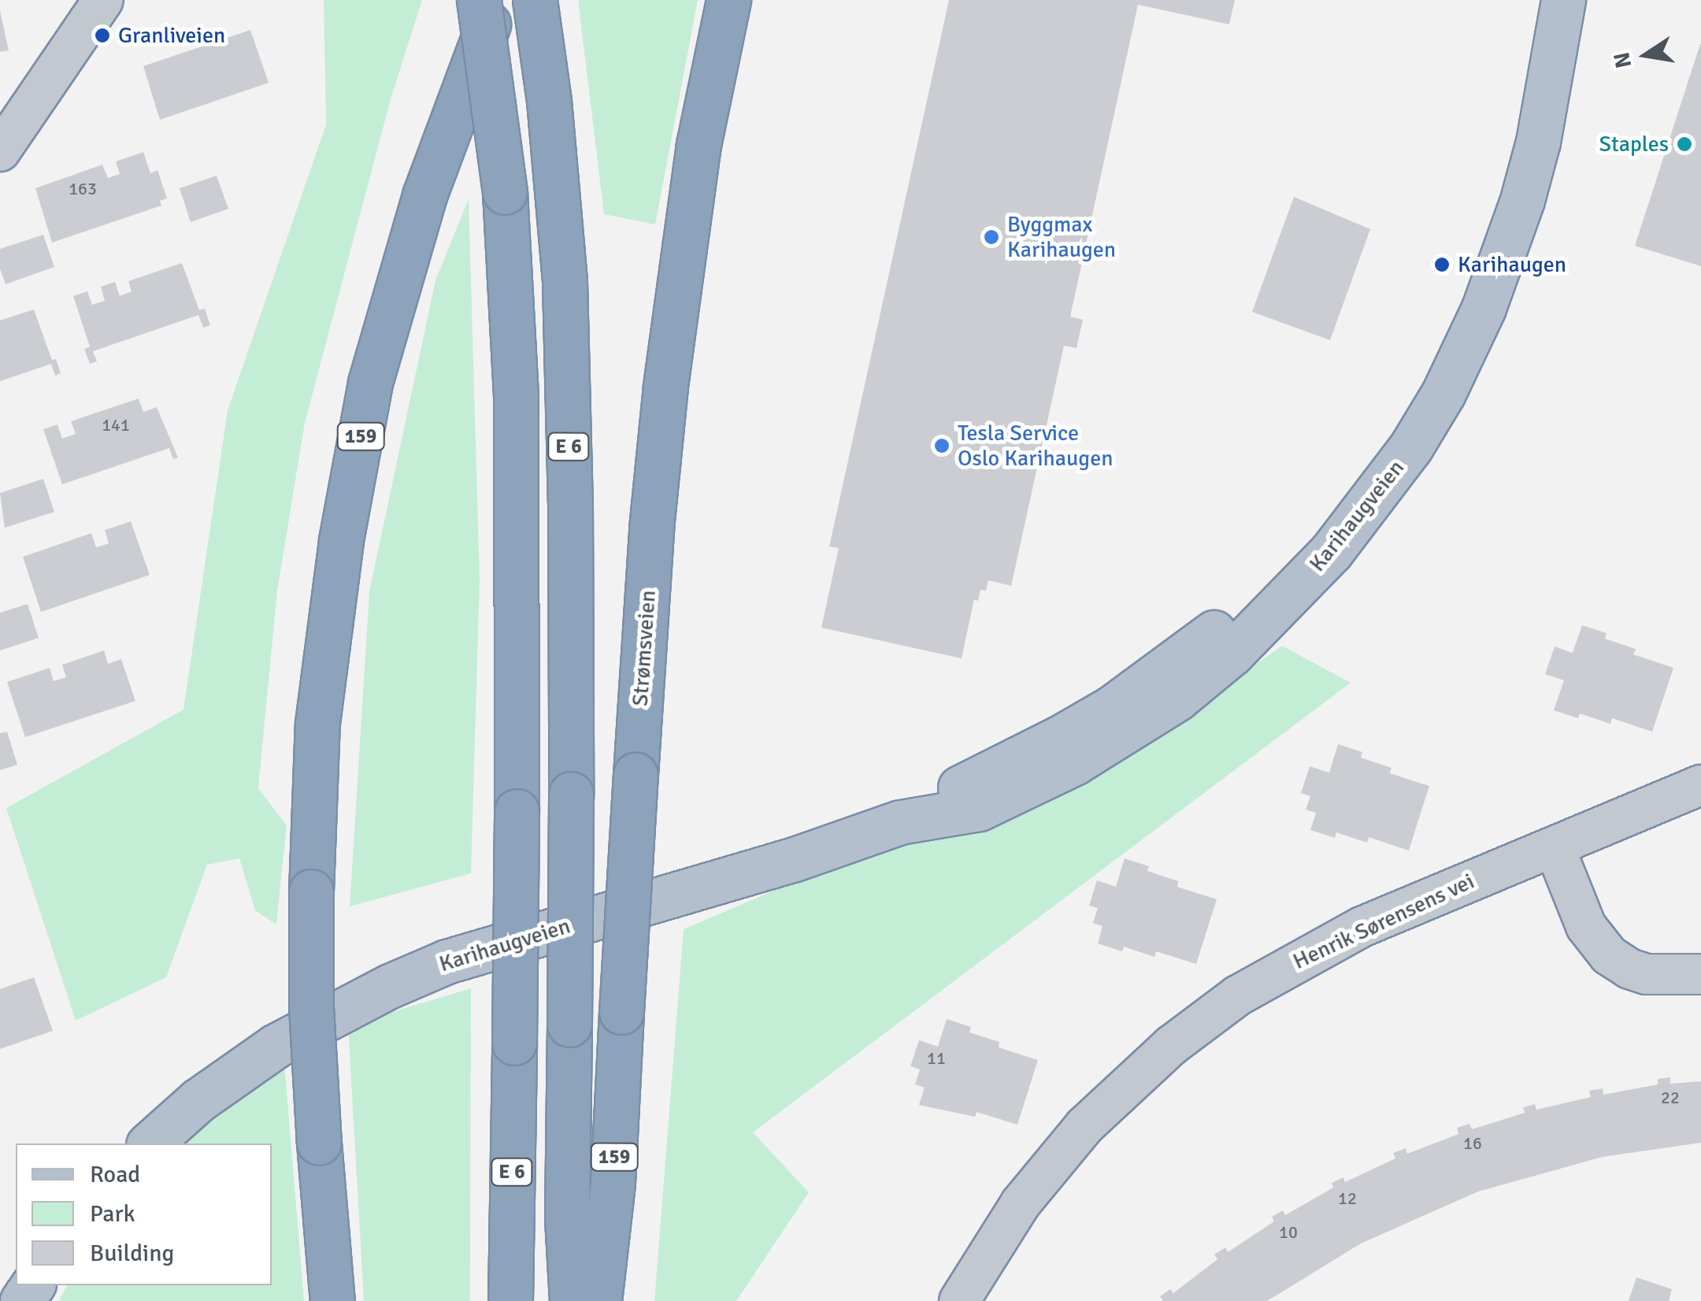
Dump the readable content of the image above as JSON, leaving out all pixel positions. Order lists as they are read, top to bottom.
{
  "streets": {
    "highway": ["159", "E 6", "Strømsveien"],
    "main road": ["Karihaugveien"],
    "street": ["Henrik Sørensens vei"]
  },
  "places": [
    "Granliveien",
    "Staples",
    "Byggmax Karihaugen",
    "Karihaugen",
    "Tesla Service Oslo Karihaugen"
  ],
  "house_numbers": [
    "163",
    "141",
    "11",
    "22",
    "16",
    "12",
    "10"
  ],
  "legend": ["Road", "Park", "Building"],
  "north": "left"
}
